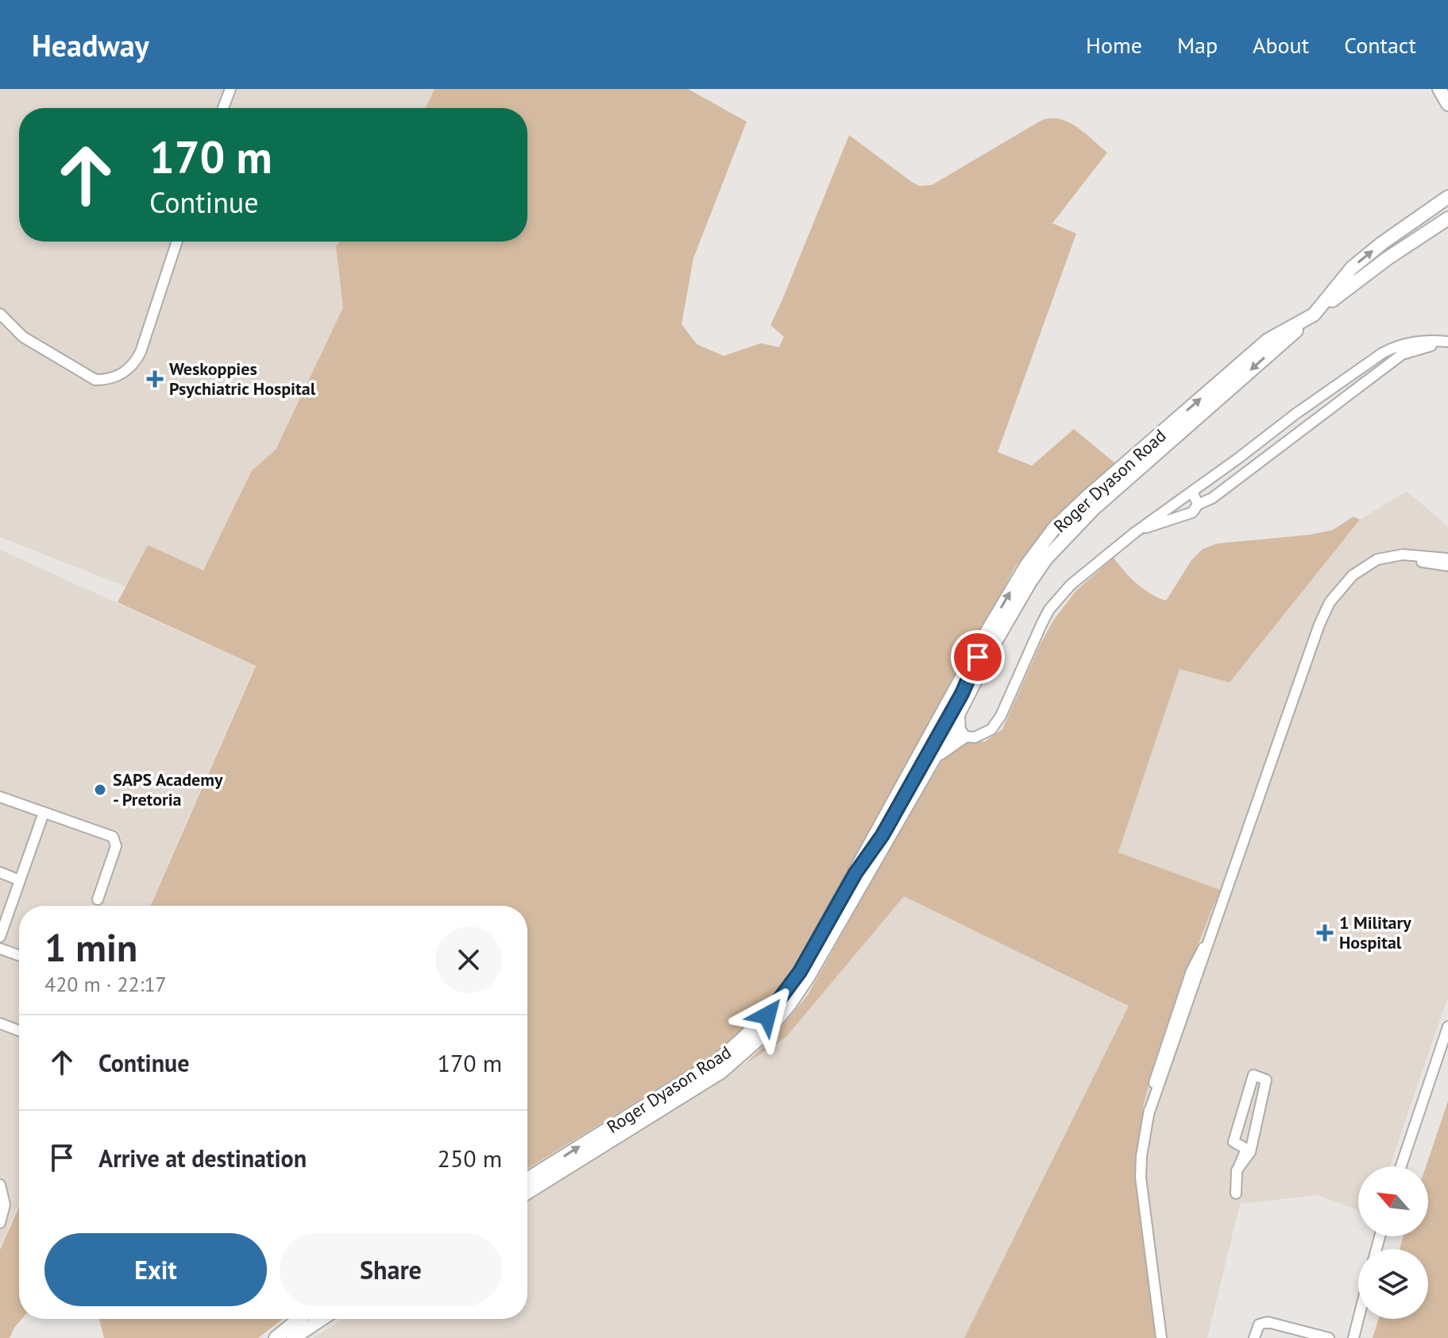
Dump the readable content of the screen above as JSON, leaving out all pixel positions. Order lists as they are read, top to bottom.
{
  "streets": {
    "main road": ["Roger Dyason Road"]
  },
  "places": {
    "health": ["Weskoppies Psychiatric Hospital", "1 Military Hospital"],
    "other": ["SAPS Academy - Pretoria"]
  },
  "north": "top left",
  "page": {
    "header": "Headway",
    "nav": [
      "Home",
      "Map",
      "About",
      "Contact"
    ],
    "turn": ["170 m", "Continue"],
    "heading": ["1 min", "420 m · 22:17"],
    "list": [
      {
        "name": "Continue",
        "value": "170 m"
      },
      {
        "name": "Arrive at destination",
        "value": "250 m"
      }
    ],
    "buttons": ["Exit", "Share"]
  }
}
